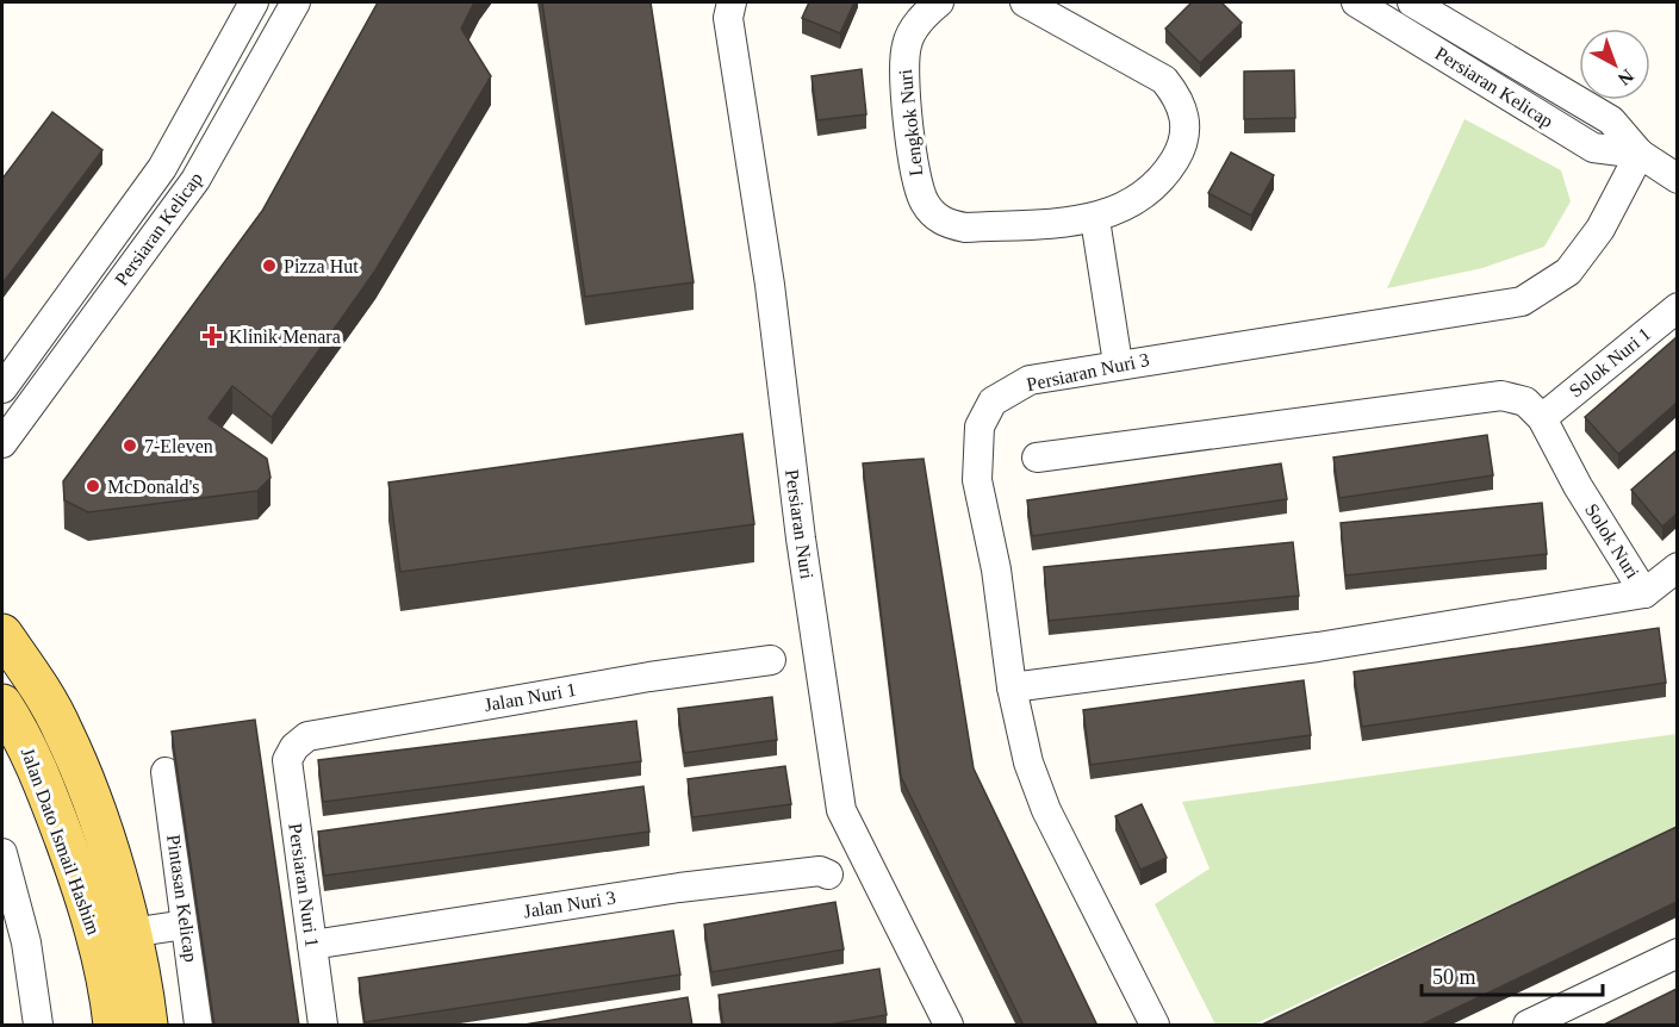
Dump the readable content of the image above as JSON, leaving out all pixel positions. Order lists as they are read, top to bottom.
{
  "streets": {
    "main road": ["Jalan Dato Ismail Hashim"],
    "street": [
      "Persiaran Kelicap",
      "Lengkok Nuri",
      "Solok Nuri 1",
      "Persiaran Nuri 3",
      "Persiaran Nuri",
      "Solok Nuri",
      "Jalan Nuri 1",
      "Persiaran Nuri 1",
      "Pintasan Kelicap",
      "Jalan Nuri 3"
    ]
  },
  "crossings": [
    ["Persiaran Kelicap", "Persiaran Nuri 3"],
    ["Solok Nuri 1", "Solok Nuri"],
    ["Persiaran Nuri 3", "Solok Nuri"],
    ["Jalan Nuri 1", "Persiaran Nuri 1"],
    ["Persiaran Nuri 1", "Jalan Nuri 3"]
  ],
  "places": {
    "other": ["Pizza Hut", "7-Eleven", "McDonald's"],
    "health": ["Klinik Menara"]
  },
  "scale_bar": "50 m",
  "north": "bottom right"
}
